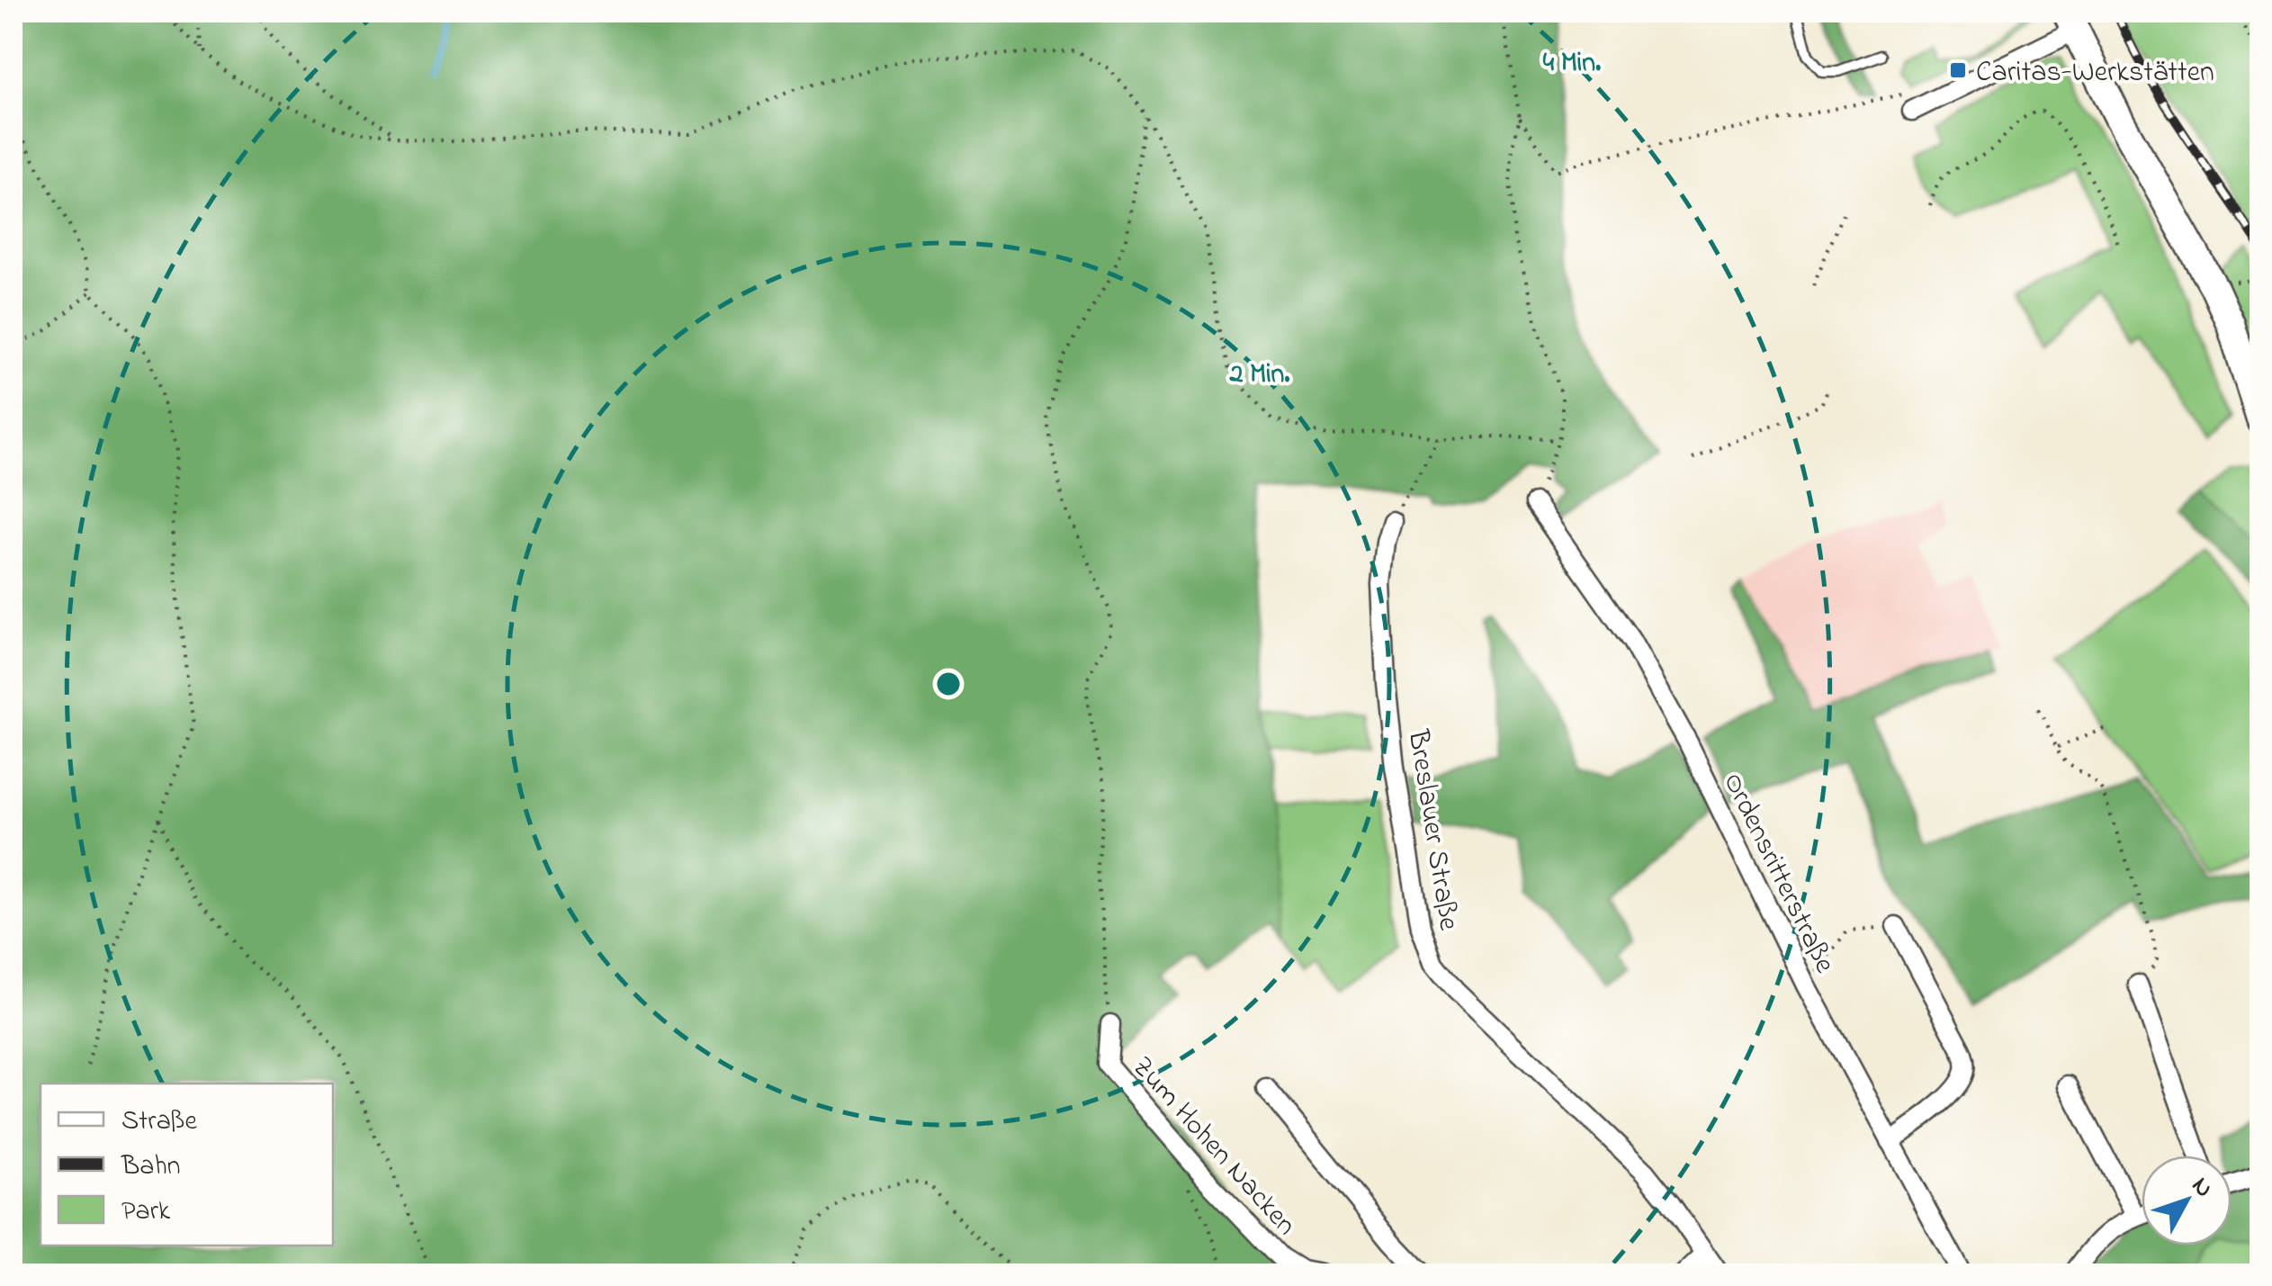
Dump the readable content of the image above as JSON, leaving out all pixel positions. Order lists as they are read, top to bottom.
{
  "streets": {
    "street": ["Breslauer Straße", "Ordensritterstraße", "Zum Hohen Nacken"]
  },
  "places": {
    "transit": ["Caritas-Werkstätten"]
  },
  "legend": ["Straße", "Bahn", "Park"],
  "north": "top right",
  "rings": ["4 Min.", "2 Min."]
}
